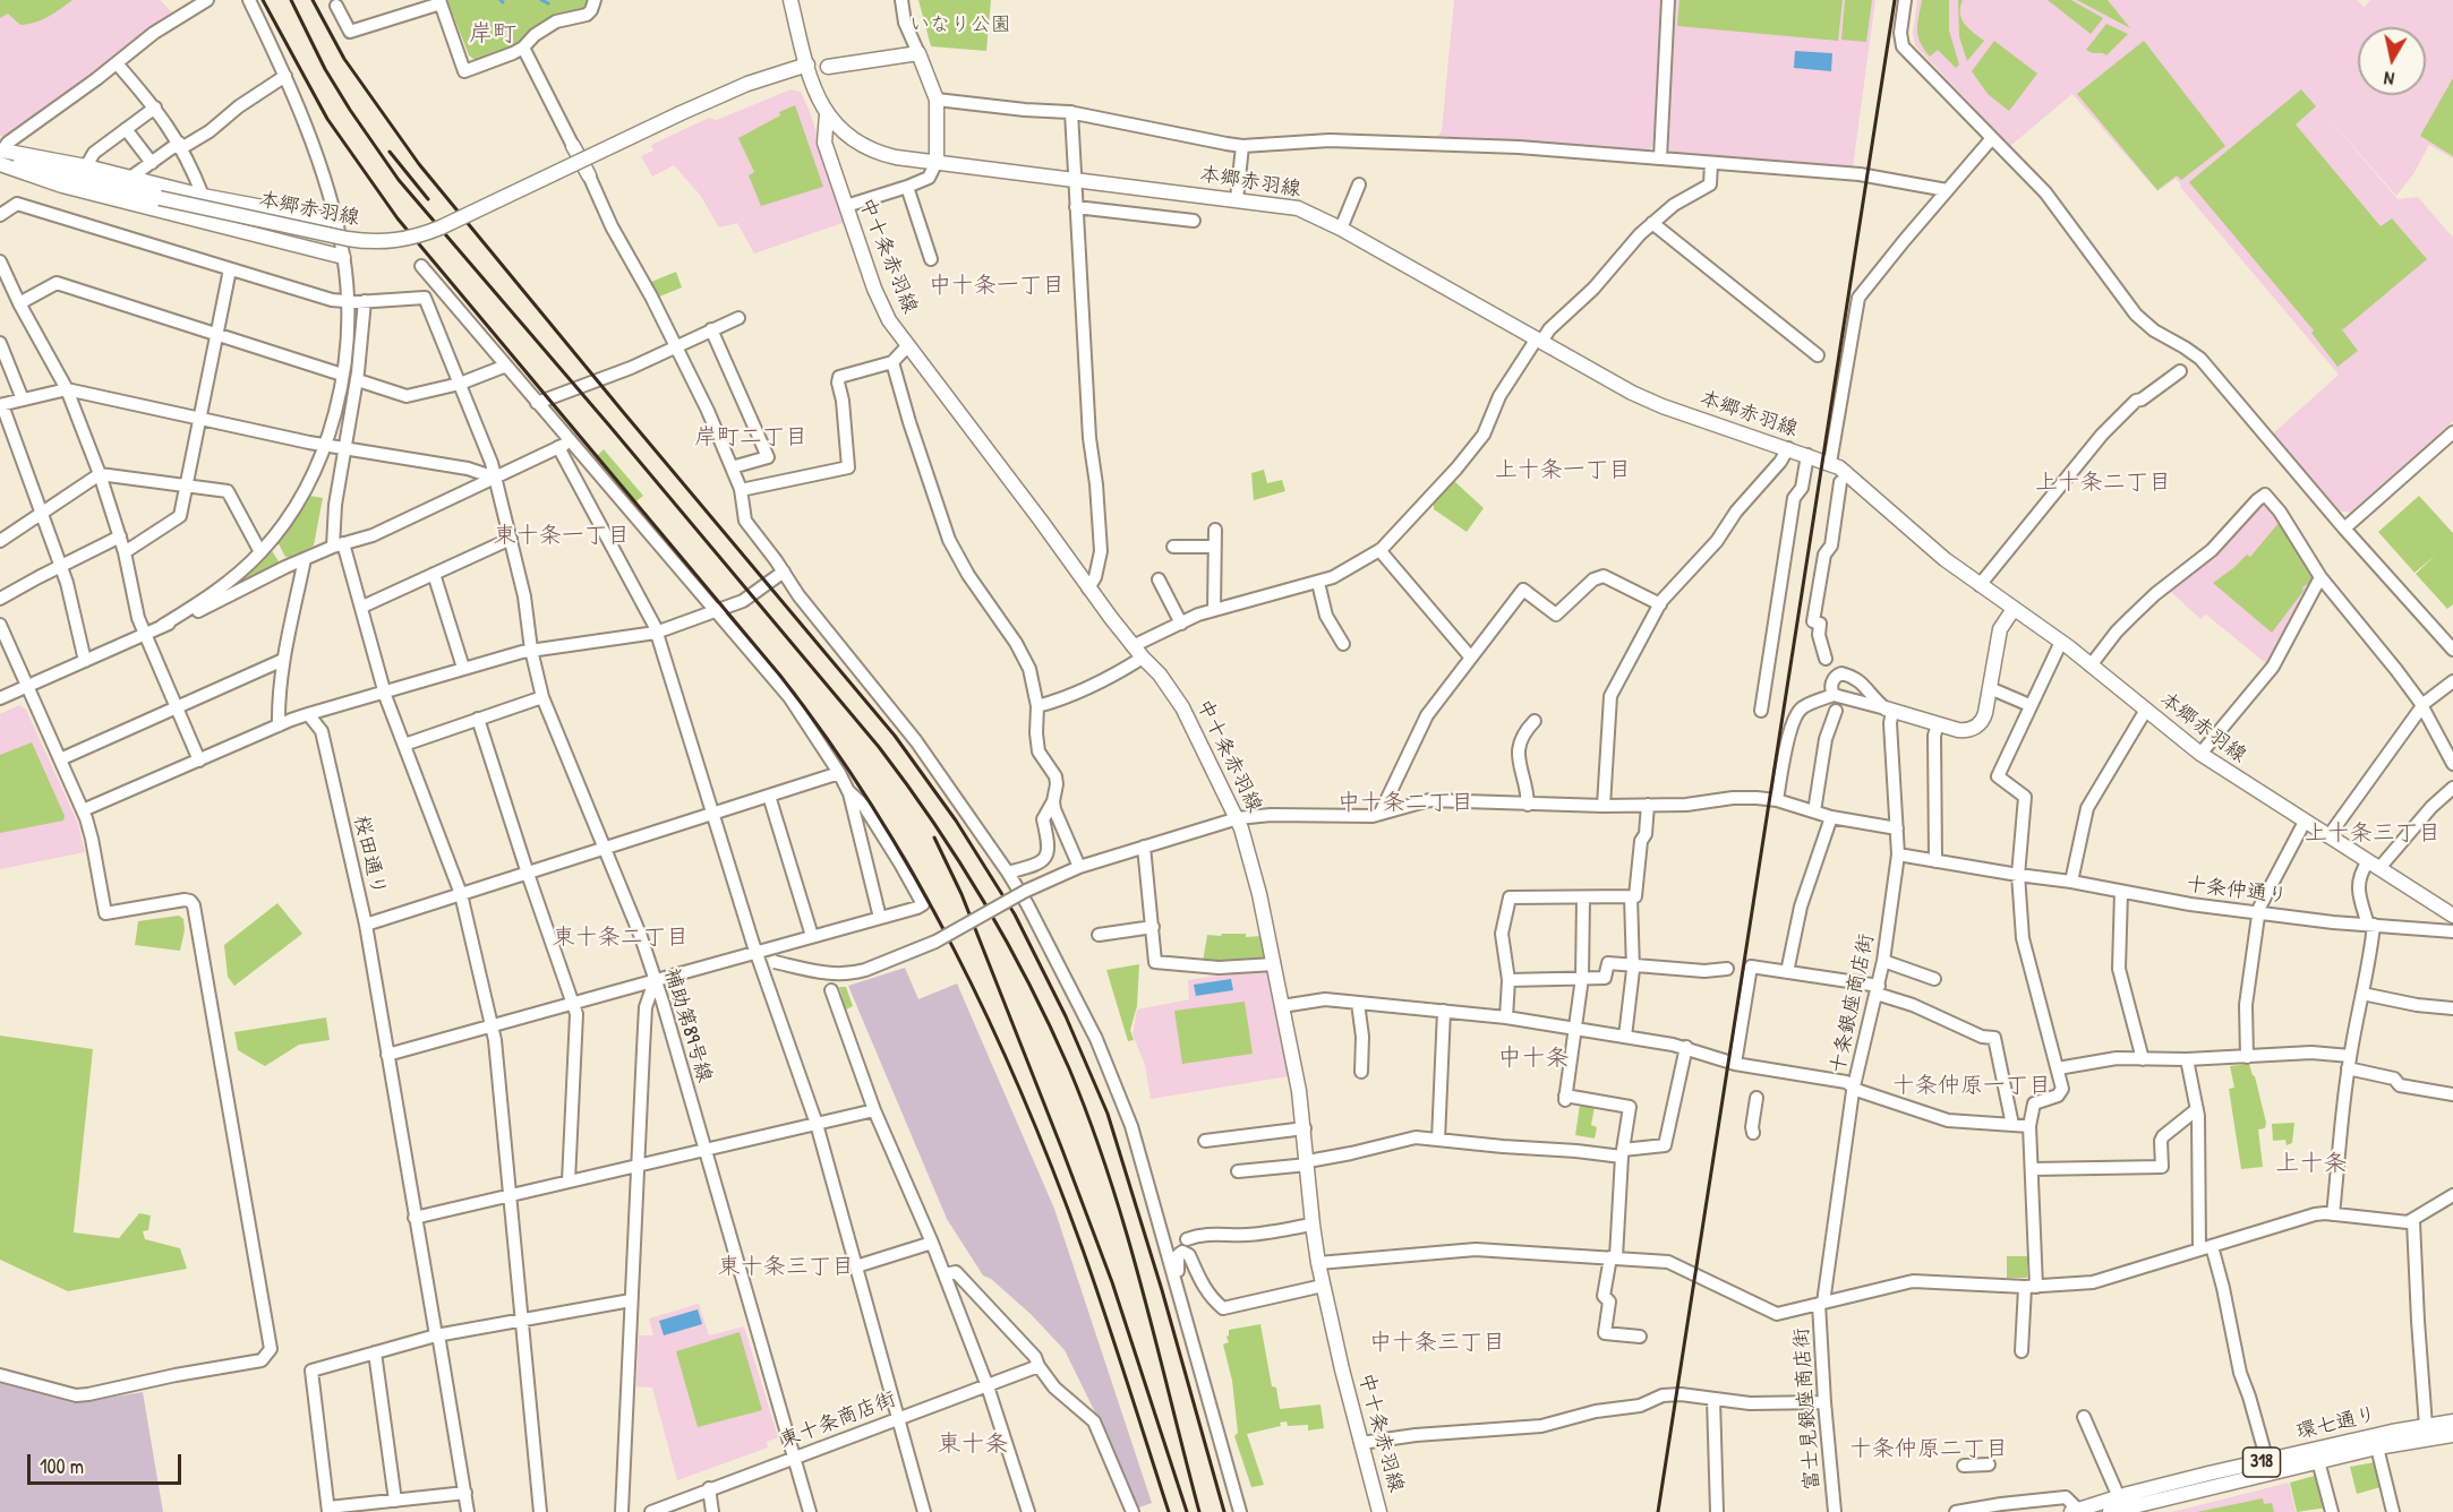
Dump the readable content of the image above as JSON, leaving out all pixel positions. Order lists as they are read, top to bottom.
{
  "streets": {
    "main road": [
      "本郷赤羽線",
      "中十条赤羽線",
      "環七通り",
      "318"
    ],
    "street": [
      "桜田通り",
      "十条仲通り",
      "十条銀座商店街",
      "補助第89号線",
      "富士見銀座商店街",
      "東十条商店街"
    ]
  },
  "crossings": [
    ["本郷赤羽線", "中十条赤羽線"],
    ["十条仲通り", "十条銀座商店街"],
    ["十条銀座商店街", "富士見銀座商店街"],
    ["補助第89号線", "東十条商店街"]
  ],
  "districts": [
    "岸町",
    "中十条一丁目",
    "岸町二丁目",
    "上十条一丁目",
    "上十条二丁目",
    "東十条一丁目",
    "中十条二丁目",
    "上十条三丁目",
    "東十条二丁目",
    "中十条",
    "十条仲原一丁目",
    "上十条",
    "東十条三丁目",
    "中十条三丁目",
    "東十条",
    "十条仲原二丁目"
  ],
  "parks": ["いなり公園"],
  "scale_bar": "100 m",
  "north": "bottom"
}
